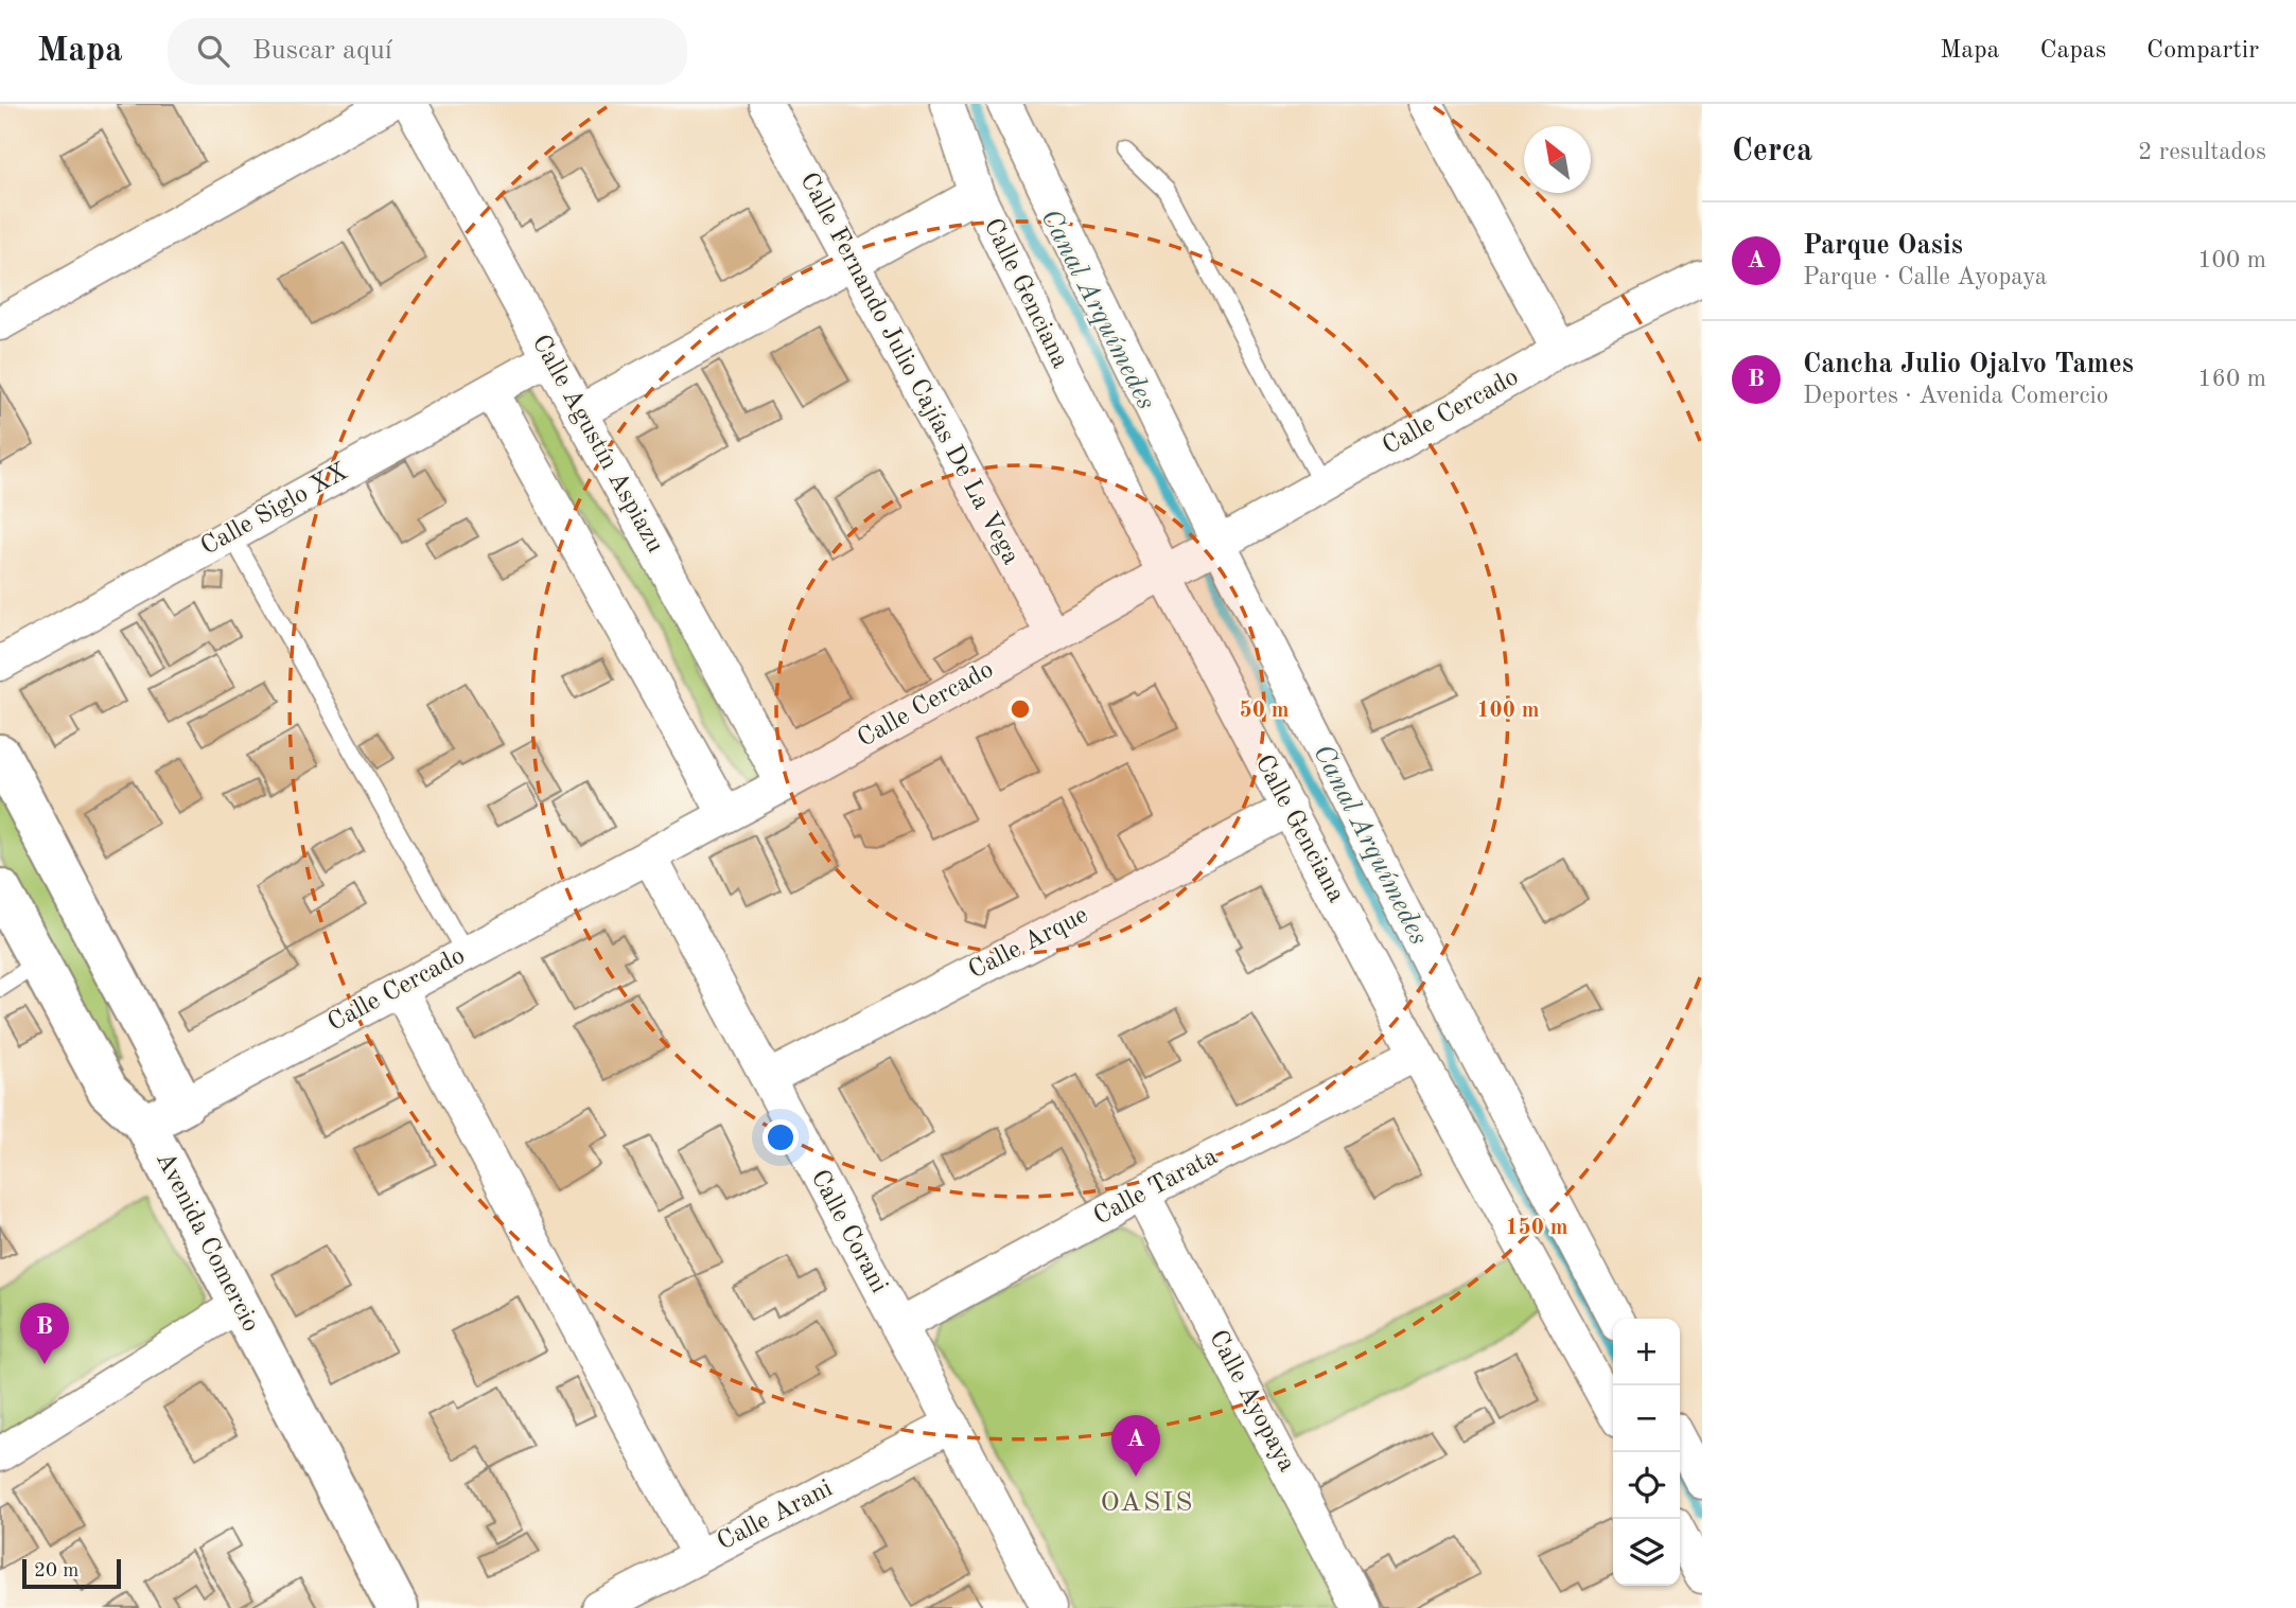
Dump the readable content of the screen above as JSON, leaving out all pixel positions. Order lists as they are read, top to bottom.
{
  "streets": {
    "street": [
      "Calle Genciana",
      "Calle Fernando Julio Cajías De La Vega",
      "Calle Cercado",
      "Calle Agustín Aspiazu",
      "Calle Siglo XX",
      "Calle Arque",
      "Calle Tarata",
      "Calle Corani",
      "Avenida Comercio",
      "Calle Ayopaya",
      "Calle Arani"
    ]
  },
  "crossings": [
    ["Calle Genciana", "Calle Cercado"],
    ["Calle Genciana", "Calle Arque"],
    ["Calle Genciana", "Calle Tarata"],
    ["Calle Fernando Julio Cajías De La Vega", "Calle Cercado"],
    ["Calle Cercado", "Calle Agustín Aspiazu"],
    ["Calle Cercado", "Calle Corani"],
    ["Calle Cercado", "Avenida Comercio"],
    ["Calle Agustín Aspiazu", "Calle Siglo XX"],
    ["Calle Arque", "Calle Corani"],
    ["Calle Tarata", "Calle Corani"],
    ["Calle Tarata", "Calle Ayopaya"],
    ["Calle Corani", "Calle Arani"]
  ],
  "districts": ["OASIS"],
  "water": ["Canal Arquímedes"],
  "scale_bar": "20 m",
  "north": "top left",
  "page": {
    "header": "Mapa",
    "search": "Buscar aquí",
    "nav": ["Mapa", "Capas", "Compartir"],
    "heading": ["Cerca", "2 resultados"],
    "list": [
      {
        "mark": "A",
        "name": "Parque Oasis",
        "note": "Parque · Calle Ayopaya",
        "value": "100 m"
      },
      {
        "mark": "B",
        "name": "Cancha Julio Ojalvo Tames",
        "note": "Deportes · Avenida Comercio",
        "value": "160 m"
      }
    ],
    "pins": ["B", "A"],
    "map_buttons": ["+", "−"],
    "scale": "20 m"
  },
  "rings": ["50 m", "100 m", "150 m"]
}
